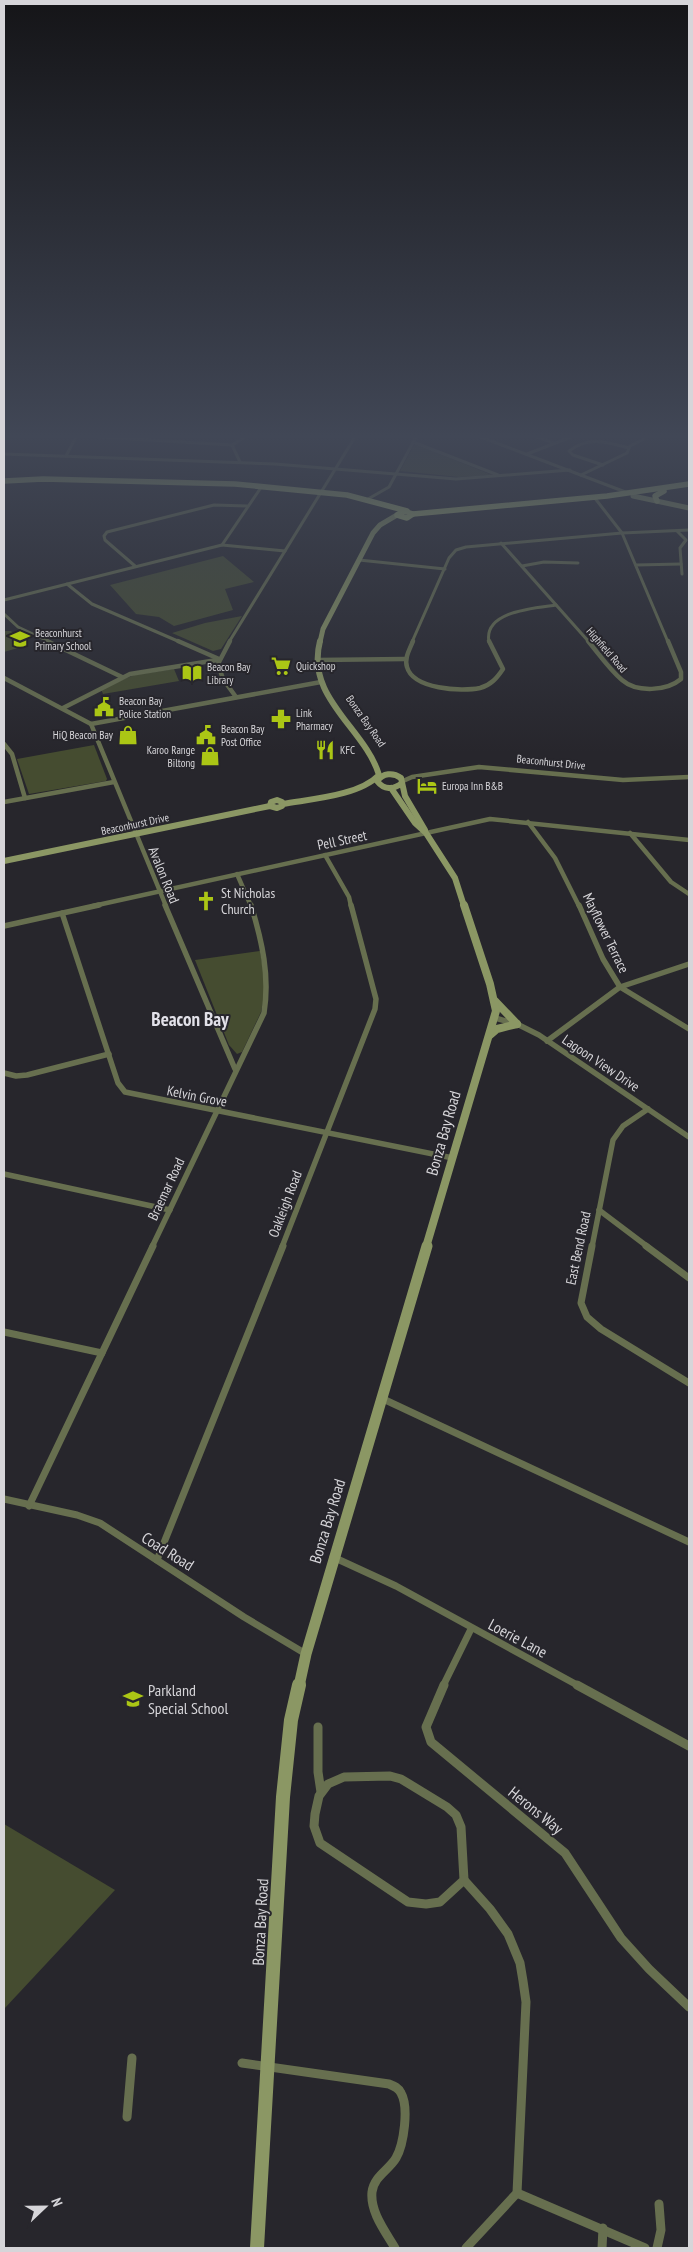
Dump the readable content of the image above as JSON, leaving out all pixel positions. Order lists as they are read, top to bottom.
{
  "streets": {
    "street": [
      "Highfield Road",
      "Bonza Bay Road",
      "Beaconhurst Drive",
      "Pell Street",
      "Avalon Road",
      "Mayflower Terrace",
      "Lagoon View Drive",
      "Kelvin Grove",
      "Braemar Road",
      "Oakleigh Road",
      "East Bend Road",
      "Coad Road",
      "Loerie Lane",
      "Herons Way"
    ]
  },
  "crossings": [
    ["Bonza Bay Road", "Beaconhurst Drive"],
    ["Bonza Bay Road", "Pell Street"],
    ["Bonza Bay Road", "Lagoon View Drive"],
    ["Bonza Bay Road", "Kelvin Grove"],
    ["Bonza Bay Road", "Coad Road"],
    ["Bonza Bay Road", "Loerie Lane"],
    ["Beaconhurst Drive", "Avalon Road"],
    ["Pell Street", "Avalon Road"],
    ["Pell Street", "Mayflower Terrace"],
    ["Pell Street", "Kelvin Grove"],
    ["Pell Street", "Braemar Road"],
    ["Pell Street", "Oakleigh Road"],
    ["Avalon Road", "Braemar Road"],
    ["Lagoon View Drive", "East Bend Road"],
    ["Kelvin Grove", "Braemar Road"],
    ["Kelvin Grove", "Oakleigh Road"],
    ["Braemar Road", "Coad Road"],
    ["Oakleigh Road", "Coad Road"],
    ["Loerie Lane", "Herons Way"]
  ],
  "districts": ["Beacon Bay"],
  "places": {
    "school or university": ["Beaconhurst Primary School", "Parkland Special School"],
    "supermarket": ["Quickshop"],
    "library": ["Beacon Bay Library"],
    "public building": ["Beacon Bay Police Station", "Beacon Bay Post Office"],
    "pharmacy": ["Link Pharmacy"],
    "shop": ["HiQ Beacon Bay", "Karoo Range Biltong"],
    "restaurant": ["KFC"],
    "hotel": ["Europa Inn B&B"],
    "church": ["St Nicholas Church"]
  },
  "north": "right"
}
